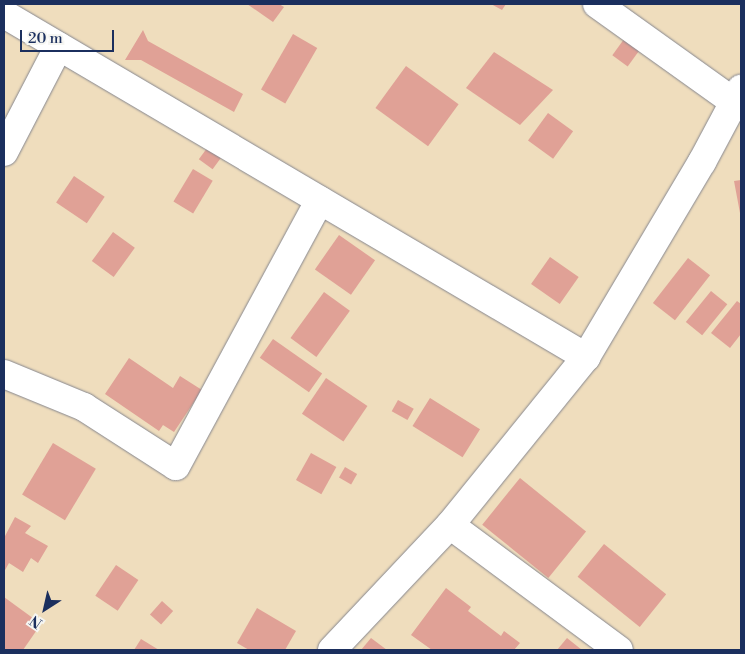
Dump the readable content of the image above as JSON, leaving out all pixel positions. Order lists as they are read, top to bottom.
{
  "scale_bar": "20 m",
  "north": "bottom left"
}
